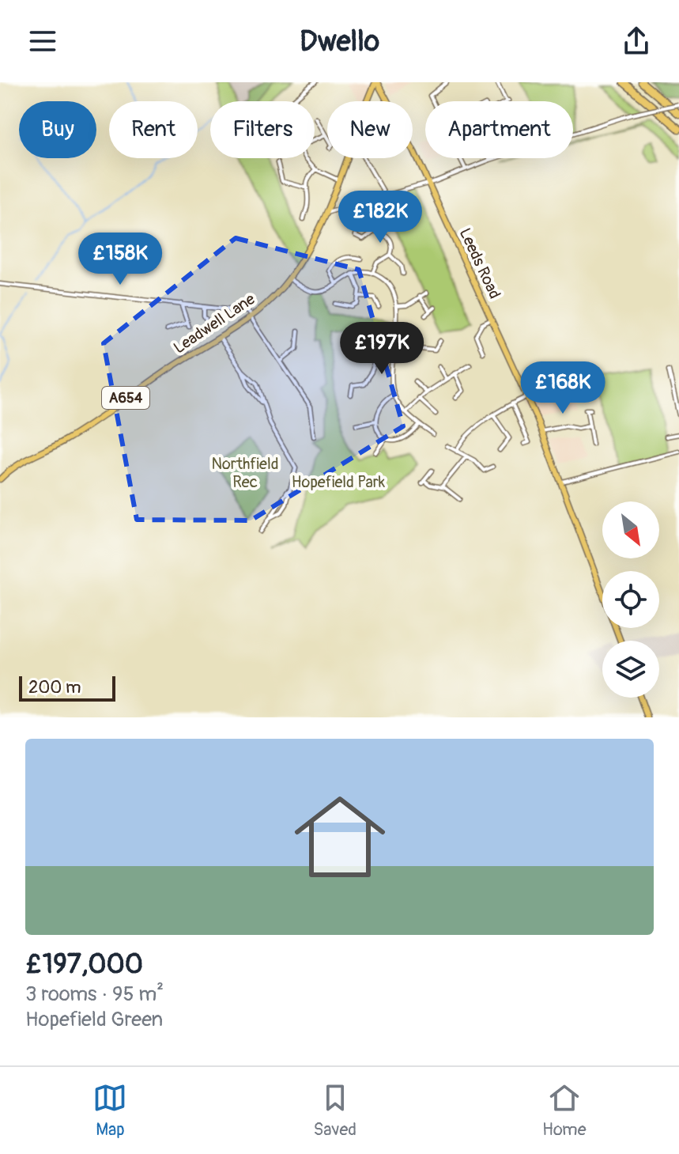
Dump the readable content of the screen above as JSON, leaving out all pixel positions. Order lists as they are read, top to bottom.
{
  "streets": {
    "main road": ["Leeds Road", "Leadwell Lane", "A654"]
  },
  "crossings": [
    ["Leeds Road", "Leadwell Lane"]
  ],
  "parks": ["Northfield Rec", "Hopefield Park"],
  "scale_bar": "200 m",
  "north": "bottom right",
  "page": {
    "header": "Dwello",
    "chip": [
      "Buy",
      "Rent",
      "Filters",
      "New",
      "Apartment"
    ],
    "price": [
      "£182K",
      "£158K",
      "£197K",
      "£168K"
    ],
    "scale": "200 m",
    "list": [
      {
        "name": "£197,000",
        "note": "3 rooms · 95 m² · Hopefield Green"
      }
    ],
    "tabs": ["Map", "Saved", "Home"]
  }
}
